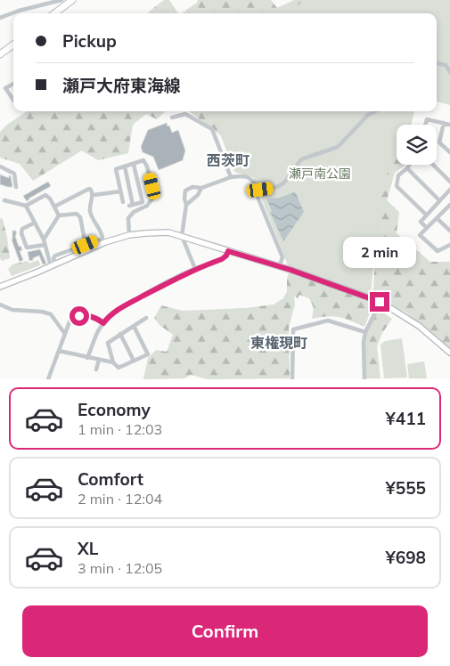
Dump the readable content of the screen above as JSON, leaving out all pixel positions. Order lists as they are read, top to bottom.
{
  "districts": ["西茨町", "東権現町"],
  "parks": ["瀬戸南公園"],
  "page": {
    "banner": ["Pickup", "瀬戸大府東海線"],
    "bubble": "2 min",
    "list": [
      {
        "name": "Economy",
        "note": "1 min · 12:03",
        "value": "¥411"
      },
      {
        "name": "Comfort",
        "note": "2 min · 12:04",
        "value": "¥555"
      },
      {
        "name": "XL",
        "note": "3 min · 12:05",
        "value": "¥698"
      }
    ],
    "buttons": "Confirm"
  }
}
